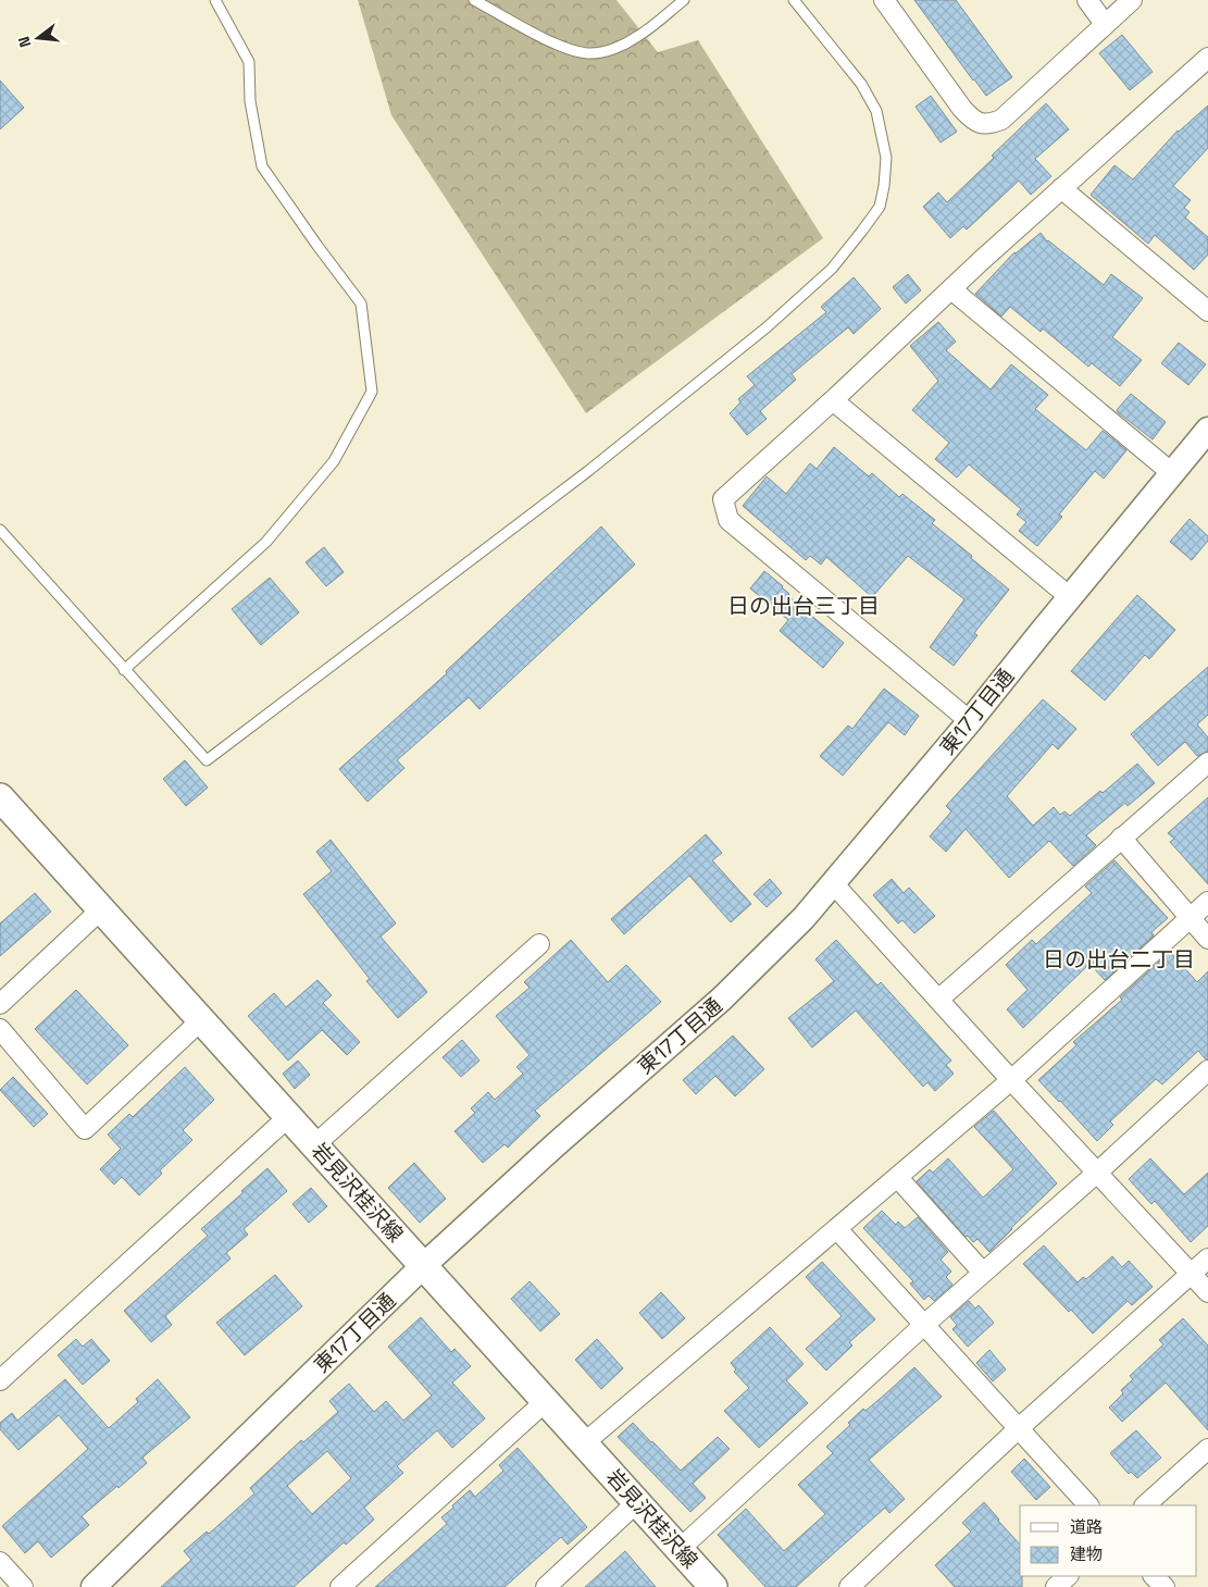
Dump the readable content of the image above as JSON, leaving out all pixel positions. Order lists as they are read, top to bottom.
{
  "streets": {
    "main road": ["岩見沢桂沢線"],
    "street": ["東17丁目通"]
  },
  "crossings": [
    ["東17丁目通", "岩見沢桂沢線"]
  ],
  "districts": ["日の出台三丁目", "日の出台二丁目"],
  "legend": ["道路", "建物"],
  "north": "left"
}
